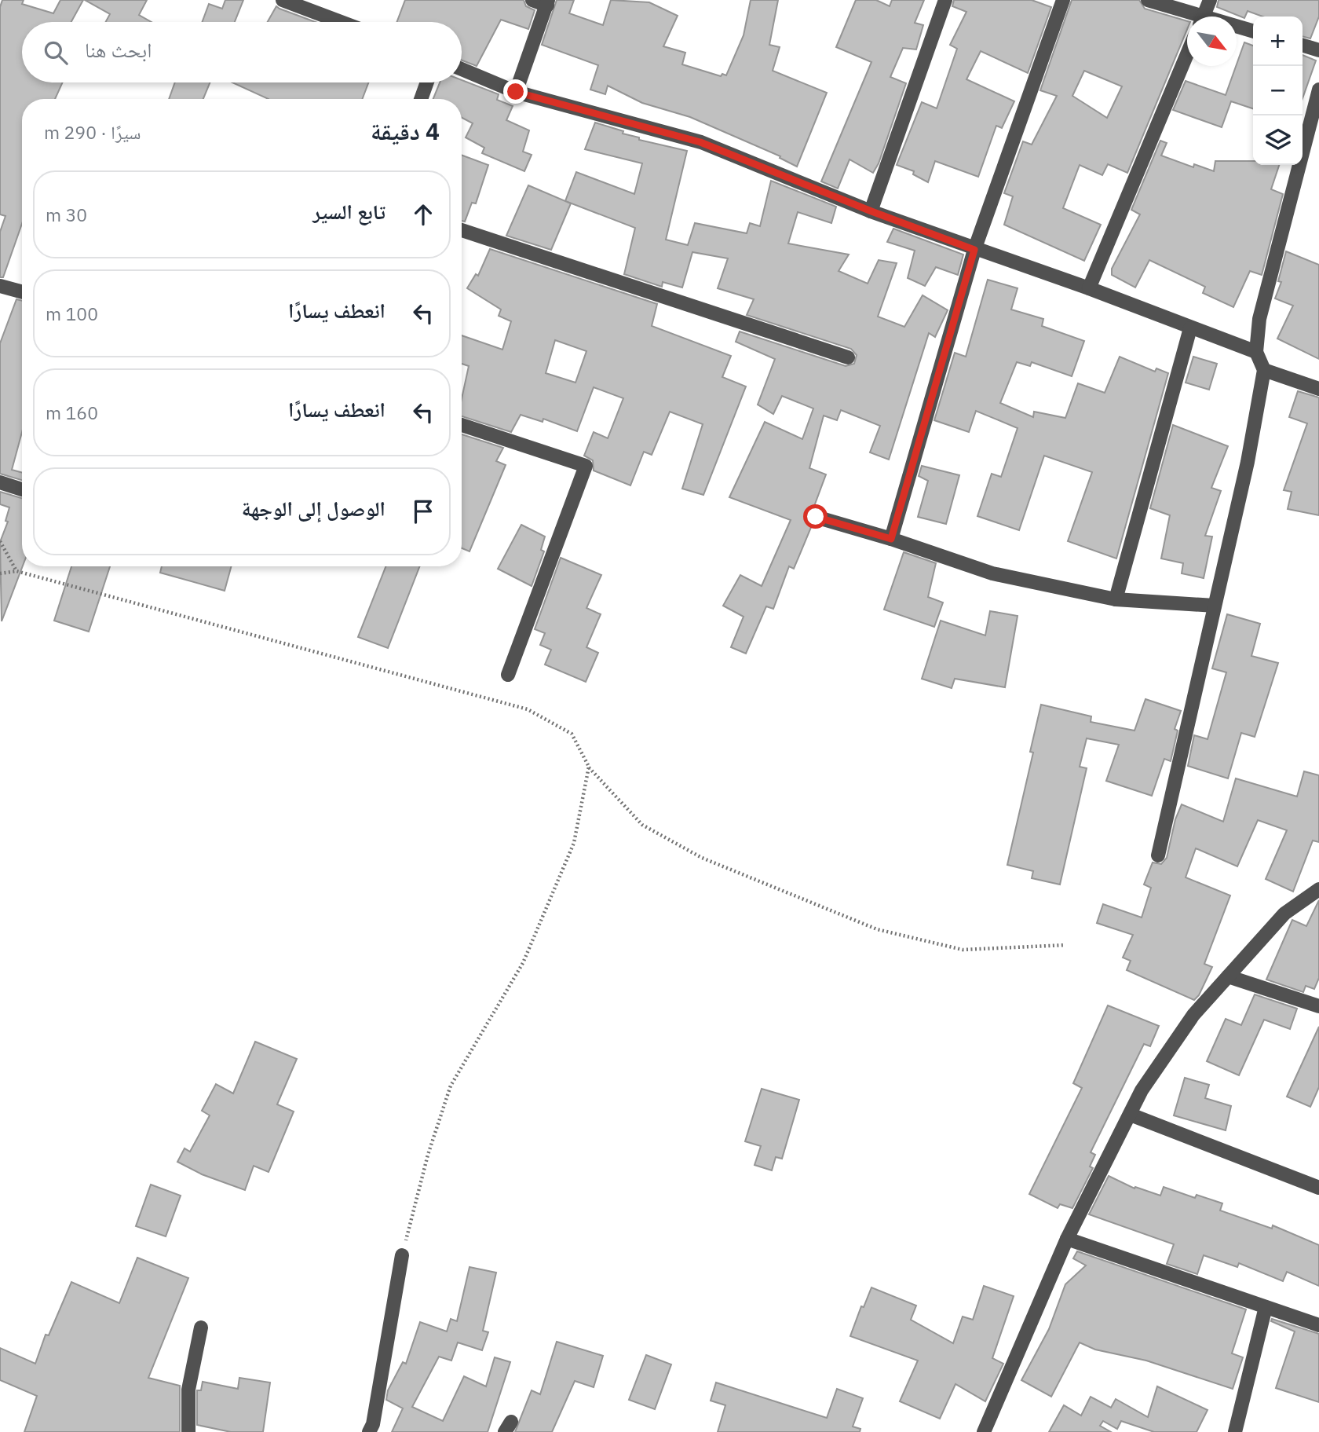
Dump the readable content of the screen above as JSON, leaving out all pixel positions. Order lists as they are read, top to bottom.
{
  "north": "bottom right",
  "page": {
    "map_buttons": ["+", "−"],
    "search": "ابحث هنا",
    "heading": ["4 دقيقة", "سيرًا · 290 m"],
    "list": [
      ["تابع السير", "30 m"],
      ["انعطف يسارًا", "100 m"],
      ["انعطف يسارًا", "160 m"],
      "الوصول إلى الوجهة"
    ]
  }
}
